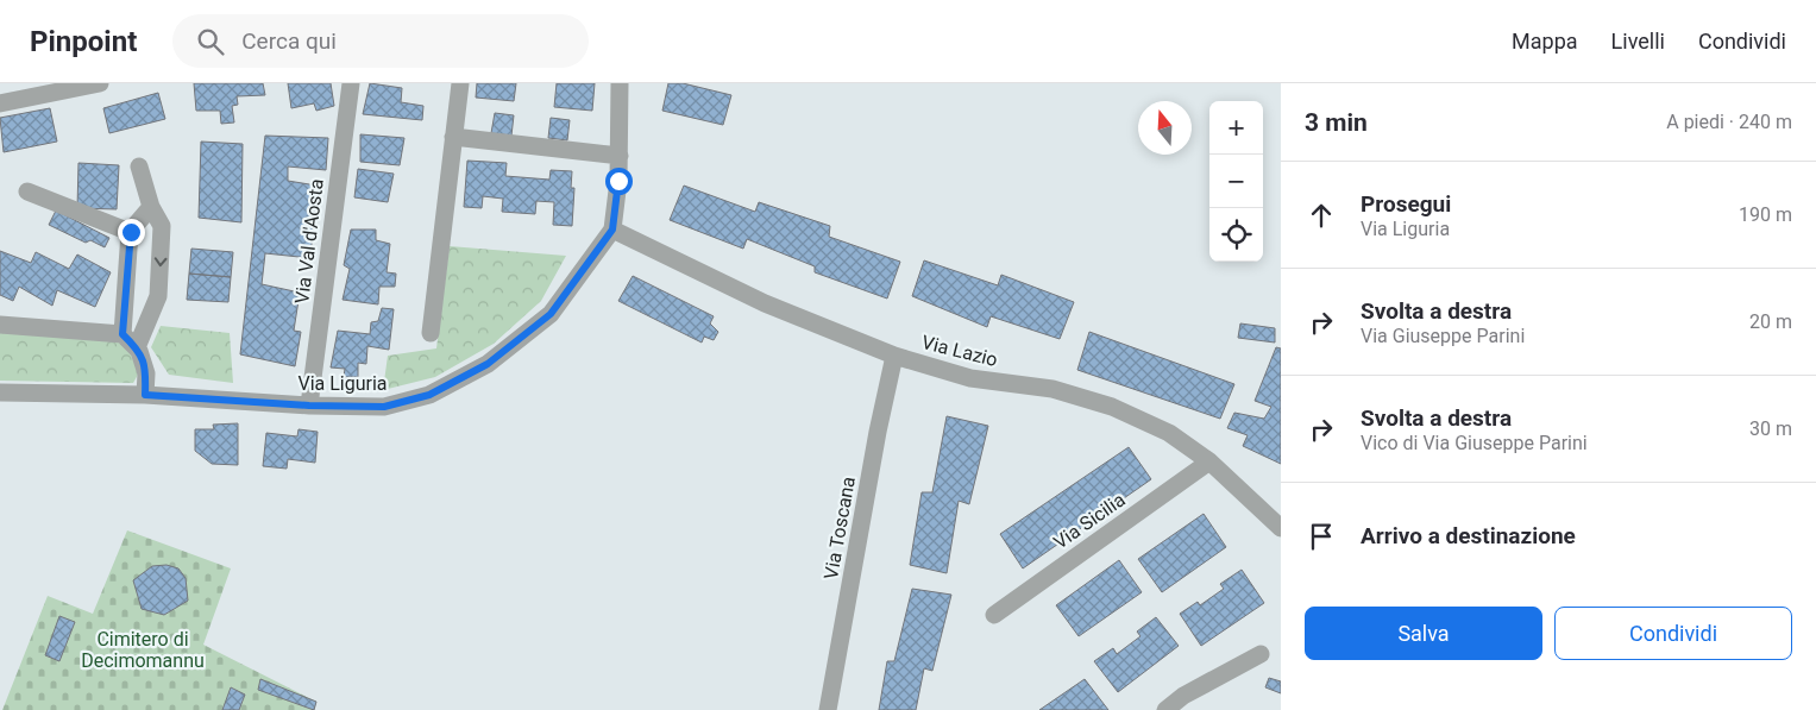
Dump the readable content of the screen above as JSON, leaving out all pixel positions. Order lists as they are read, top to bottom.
{
  "streets": {
    "street": [
      "Via Val d'Aosta",
      "Via Lazio",
      "Via Liguria",
      "Via Sicilia",
      "Via Toscana"
    ]
  },
  "crossings": [
    ["Via Val d'Aosta", "Via Liguria"],
    ["Via Lazio", "Via Liguria"],
    ["Via Lazio", "Via Sicilia"],
    ["Via Lazio", "Via Toscana"]
  ],
  "parks": ["Cimitero di Decimomannu"],
  "north": "top",
  "page": {
    "header": "Pinpoint",
    "search": "Cerca qui",
    "nav": ["Mappa", "Livelli", "Condividi"],
    "heading": ["3 min", "A piedi · 240 m"],
    "map_buttons": ["+", "−"],
    "list": [
      ["Prosegui", "Via Liguria", "190 m"],
      ["Svolta a destra", "Via Giuseppe Parini", "20 m"],
      ["Svolta a destra", "Vico di Via Giuseppe Parini", "30 m"],
      "Arrivo a destinazione"
    ],
    "buttons": ["Salva", "Condividi"]
  }
}
